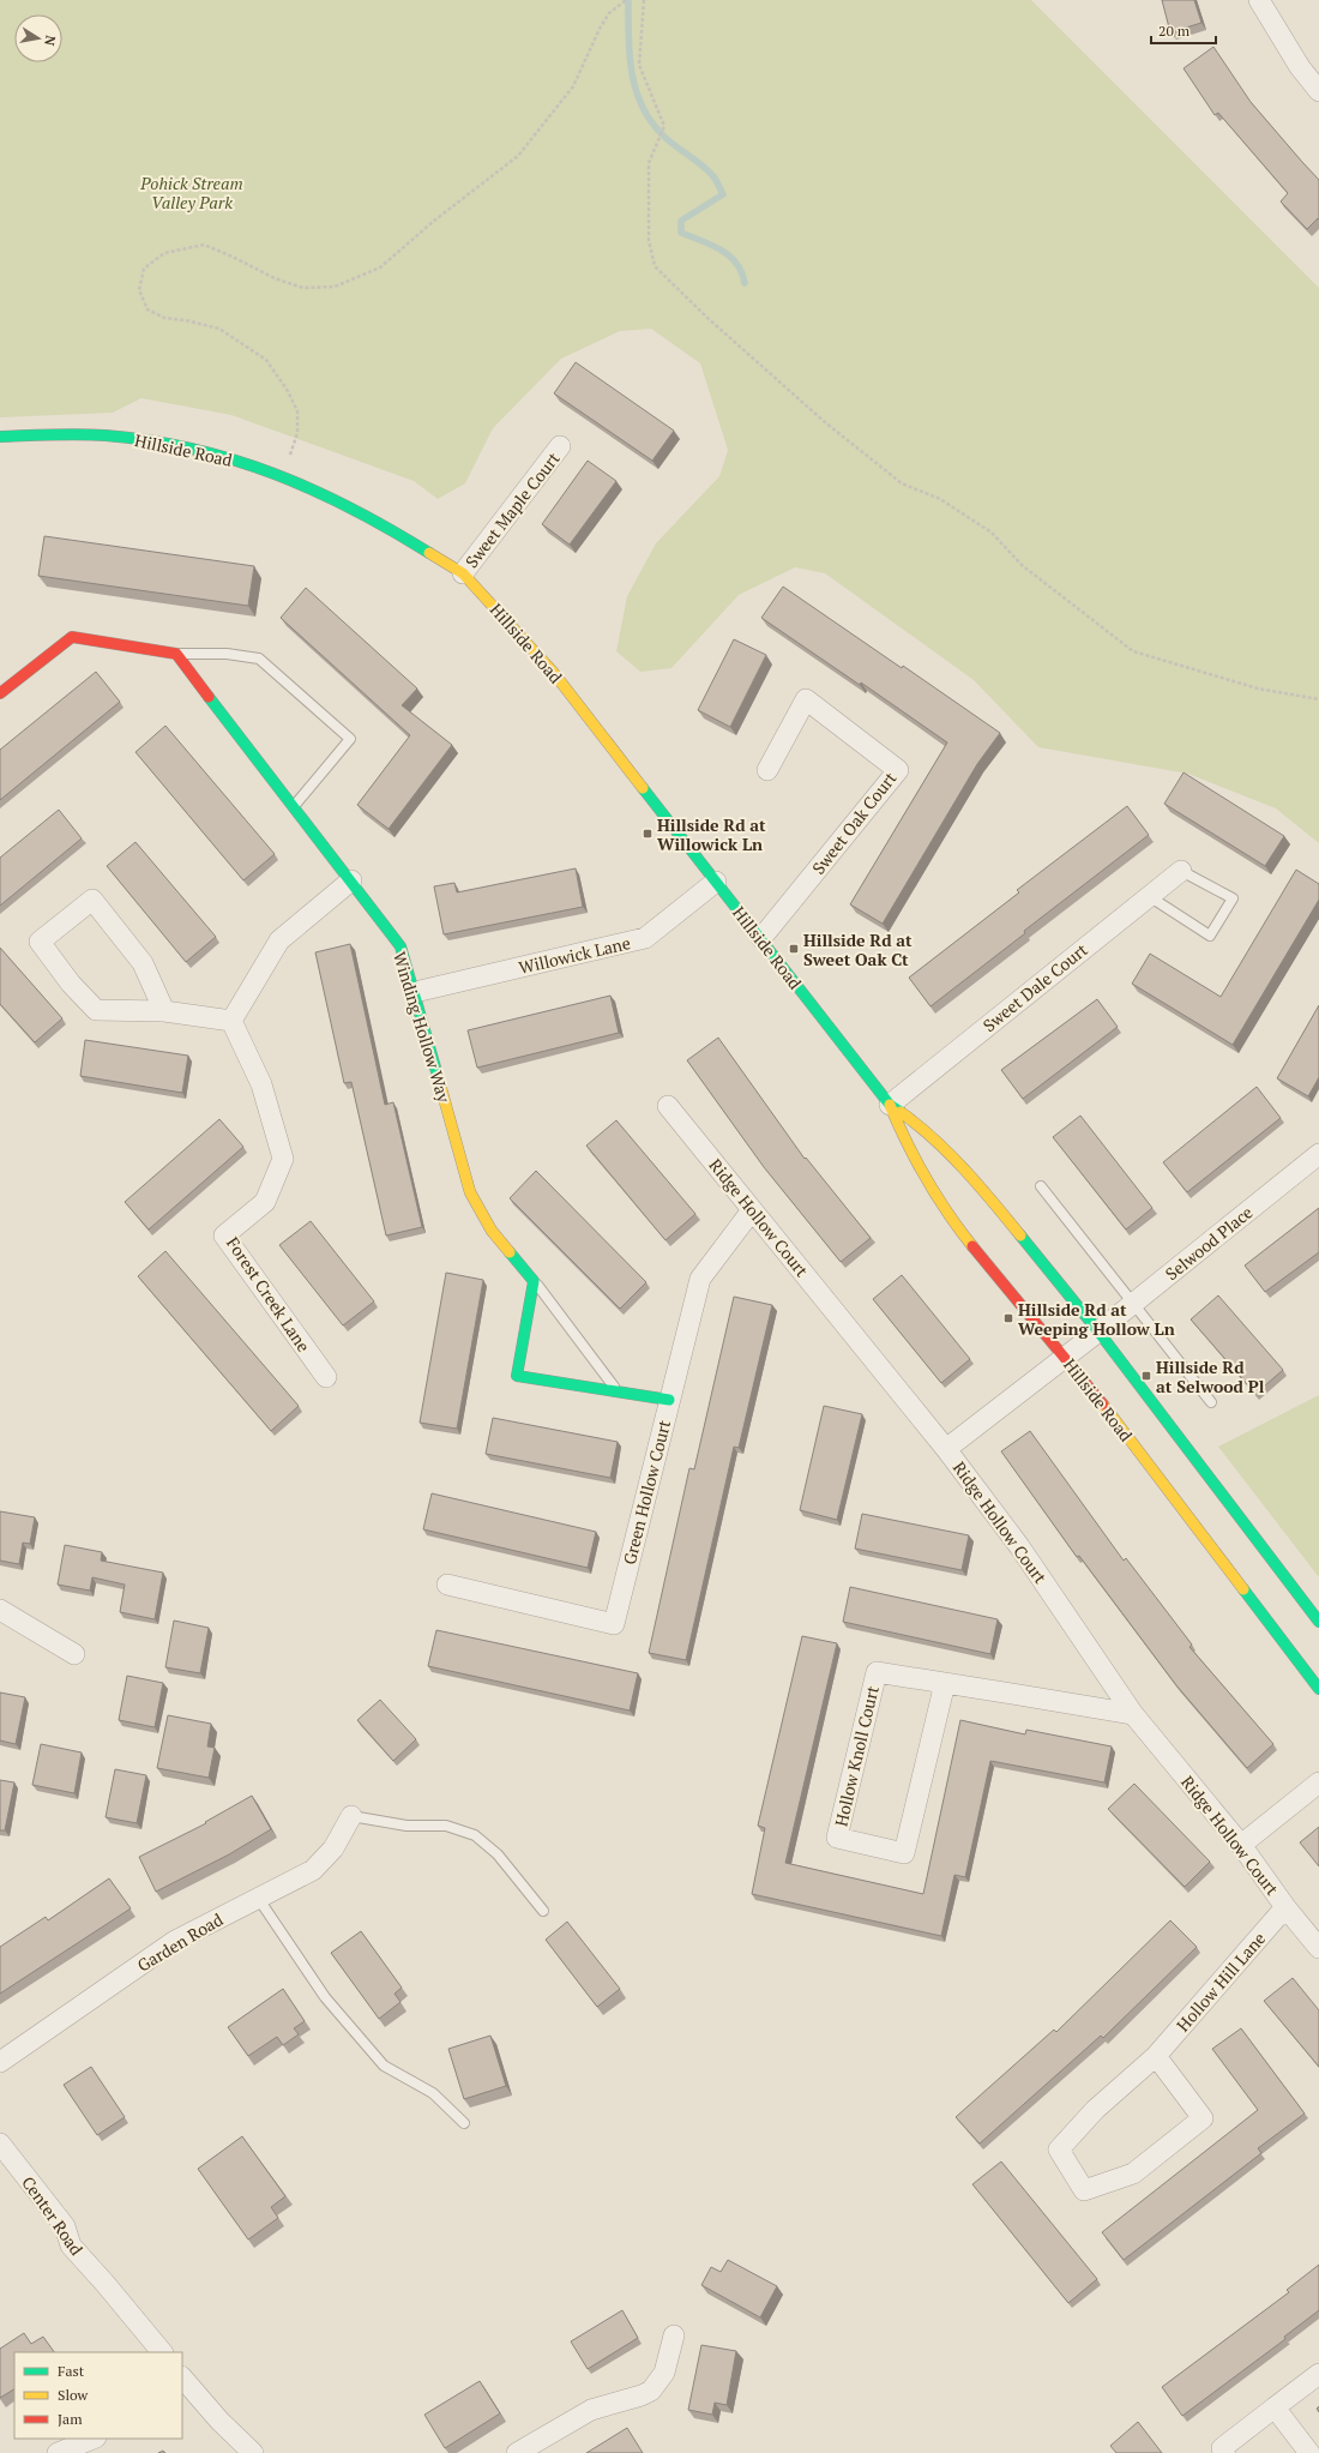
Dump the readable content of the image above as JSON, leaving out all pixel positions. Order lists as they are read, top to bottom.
{
  "streets": {
    "street": [
      "Hillside Road",
      "Sweet Maple Court",
      "Sweet Oak Court",
      "Willowick Lane",
      "Sweet Dale Court",
      "Winding Hollow Way",
      "Ridge Hollow Court",
      "Selwood Place",
      "Forest Creek Lane",
      "Green Hollow Court",
      "Hollow Knoll Court",
      "Garden Road",
      "Hollow Hill Lane",
      "Center Road"
    ]
  },
  "crossings": [
    ["Hillside Road", "Sweet Maple Court"],
    ["Hillside Road", "Sweet Oak Court"],
    ["Hillside Road", "Willowick Lane"],
    ["Hillside Road", "Sweet Dale Court"],
    ["Hillside Road", "Selwood Place"],
    ["Willowick Lane", "Winding Hollow Way"],
    ["Ridge Hollow Court", "Selwood Place"],
    ["Ridge Hollow Court", "Green Hollow Court"],
    ["Ridge Hollow Court", "Hollow Knoll Court"],
    ["Ridge Hollow Court", "Hollow Hill Lane"]
  ],
  "parks": ["Pohick Stream Valley Park"],
  "places": {
    "transit": [
      "Hillside Rd at Willowick Ln",
      "Hillside Rd at Sweet Oak Ct",
      "Hillside Rd at Weeping Hollow Ln",
      "Hillside Rd at Selwood Pl"
    ]
  },
  "legend": ["Fast", "Slow", "Jam"],
  "scale_bar": "20 m",
  "north": "right"
}
